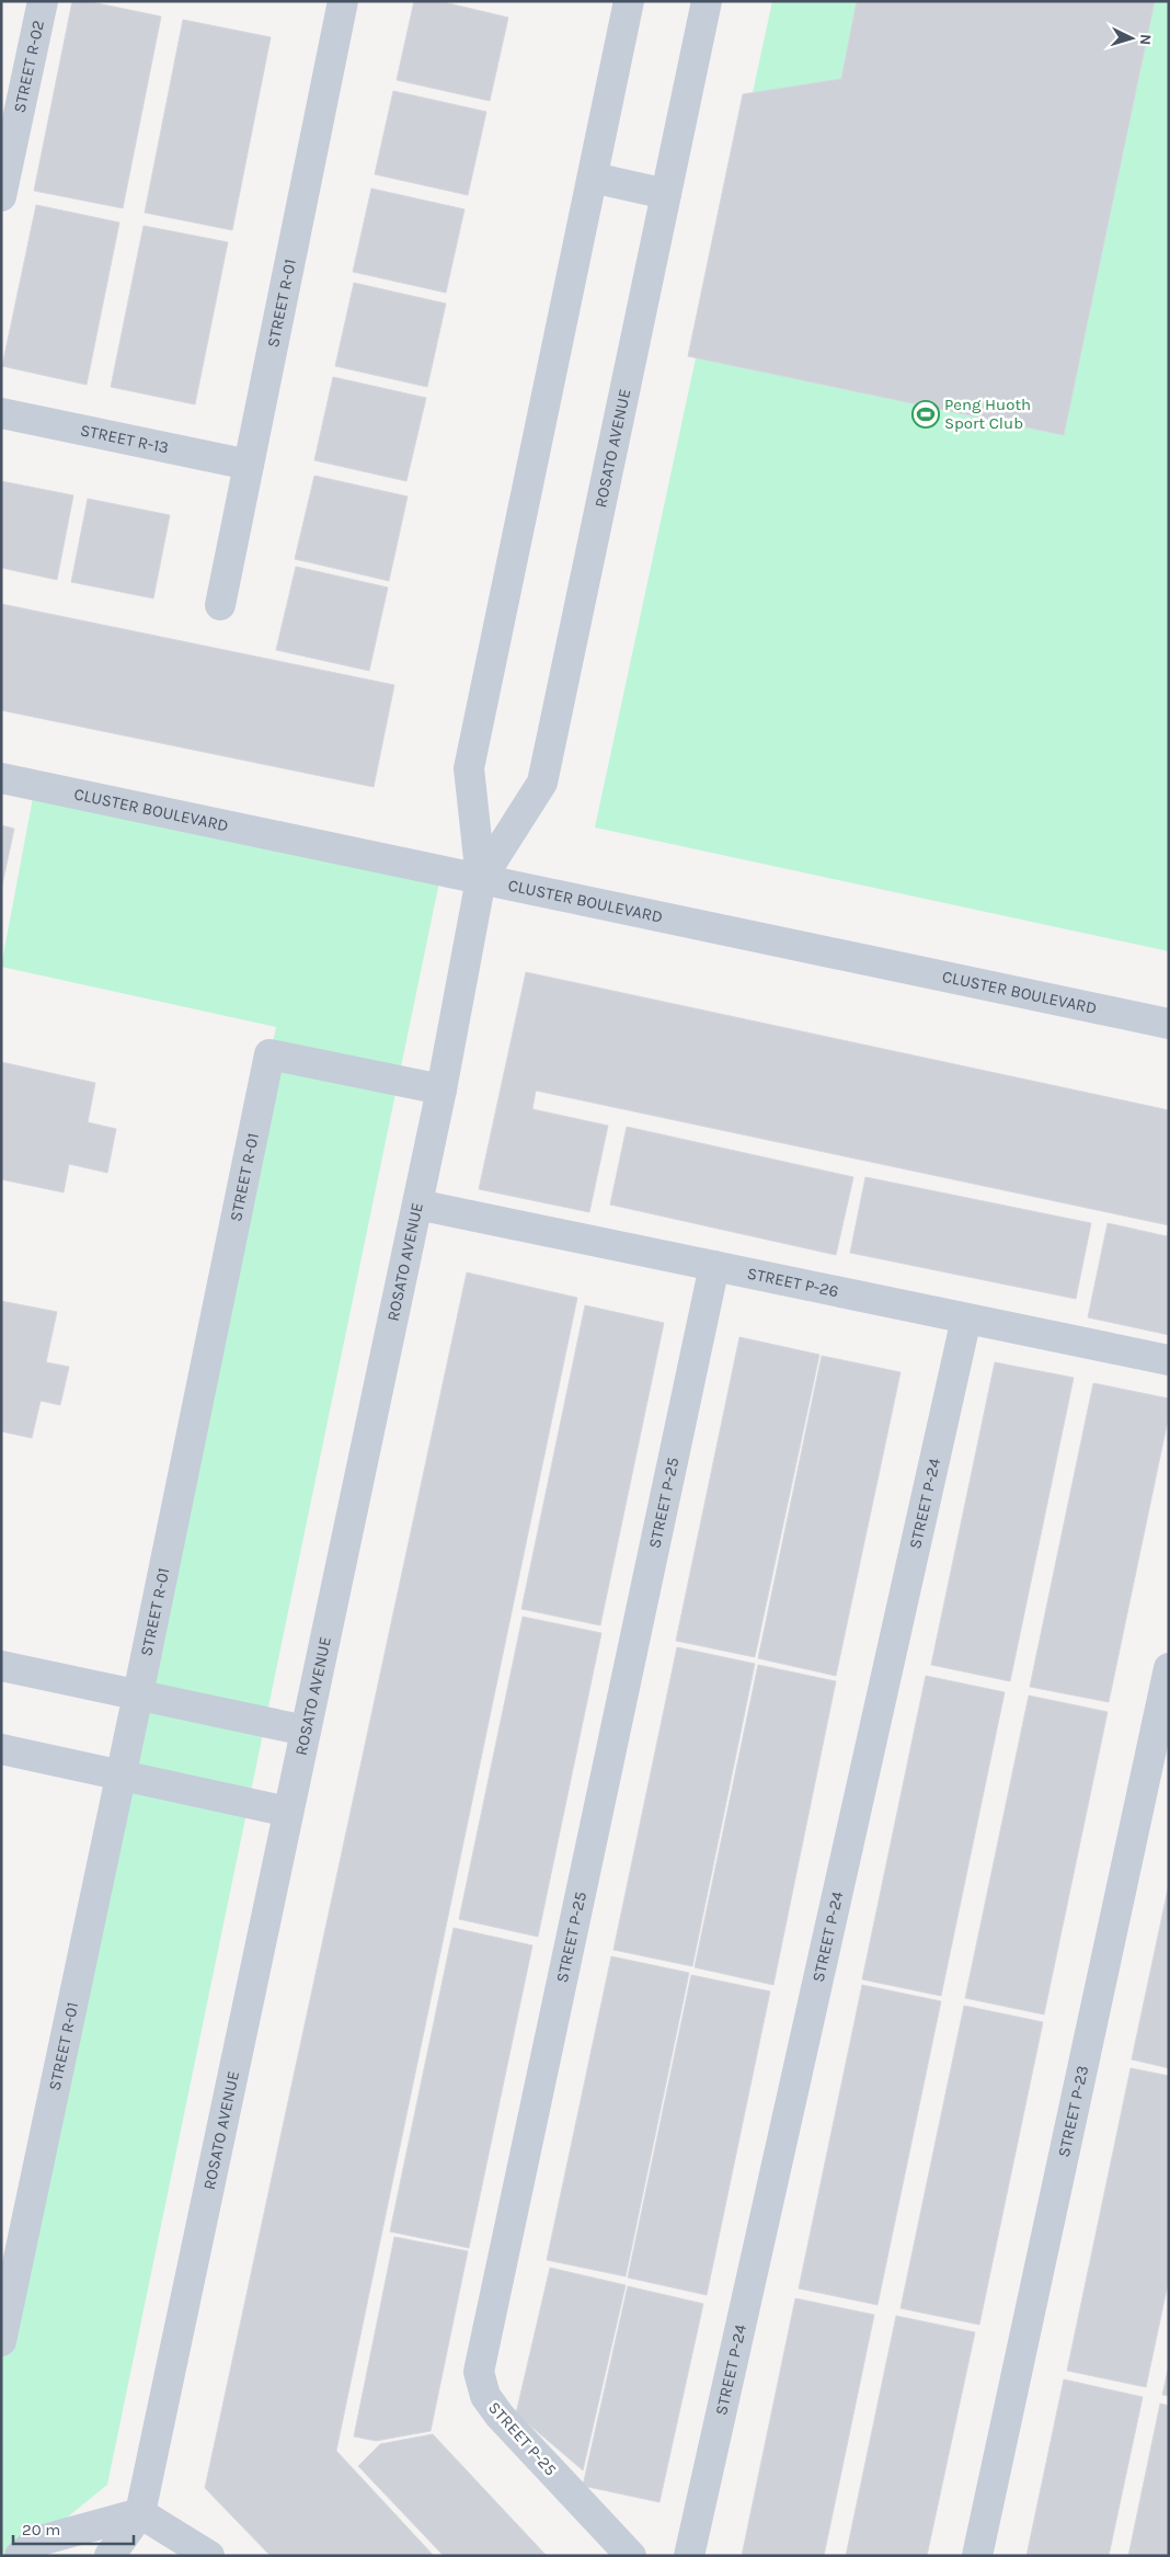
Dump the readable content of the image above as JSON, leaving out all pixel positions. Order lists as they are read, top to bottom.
{
  "streets": {
    "street": [
      "STREET R-02",
      "STREET R-01",
      "STREET R-13",
      "ROSATO AVENUE",
      "CLUSTER BOULEVARD",
      "STREET P-26",
      "STREET P-25",
      "STREET P-24",
      "STREET P-23"
    ]
  },
  "crossings": [
    ["STREET R-01", "STREET R-13"],
    ["STREET R-01", "ROSATO AVENUE"],
    ["ROSATO AVENUE", "CLUSTER BOULEVARD"],
    ["ROSATO AVENUE", "STREET P-26"],
    ["STREET P-26", "STREET P-25"],
    ["STREET P-26", "STREET P-24"]
  ],
  "places": {
    "sports": ["Peng Huoth Sport Club"]
  },
  "scale_bar": "20 m",
  "north": "right"
}
